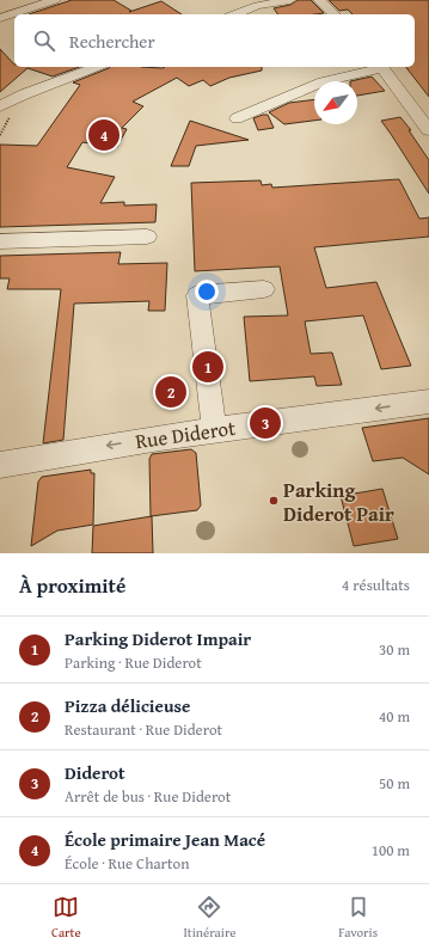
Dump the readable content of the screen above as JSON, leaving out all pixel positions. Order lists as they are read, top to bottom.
{
  "streets": {
    "street": ["Rue Diderot"]
  },
  "one_way": ["Rue Diderot"],
  "places": ["Parking Diderot Pair"],
  "north": "bottom left",
  "page": {
    "search": "Rechercher",
    "pins": [
      "4",
      "1",
      "2",
      "3"
    ],
    "heading": ["À proximité", "4 résultats"],
    "list": [
      {
        "mark": "1",
        "name": "Parking Diderot Impair",
        "note": "Parking · Rue Diderot",
        "value": "30 m"
      },
      {
        "mark": "2",
        "name": "Pizza délicieuse",
        "note": "Restaurant · Rue Diderot",
        "value": "40 m"
      },
      {
        "mark": "3",
        "name": "Diderot",
        "note": "Arrêt de bus · Rue Diderot",
        "value": "50 m"
      },
      {
        "mark": "4",
        "name": "École primaire Jean Macé",
        "note": "École · Rue Charton",
        "value": "100 m"
      }
    ],
    "nav": ["Carte", "Itinéraire", "Favoris"]
  }
}
